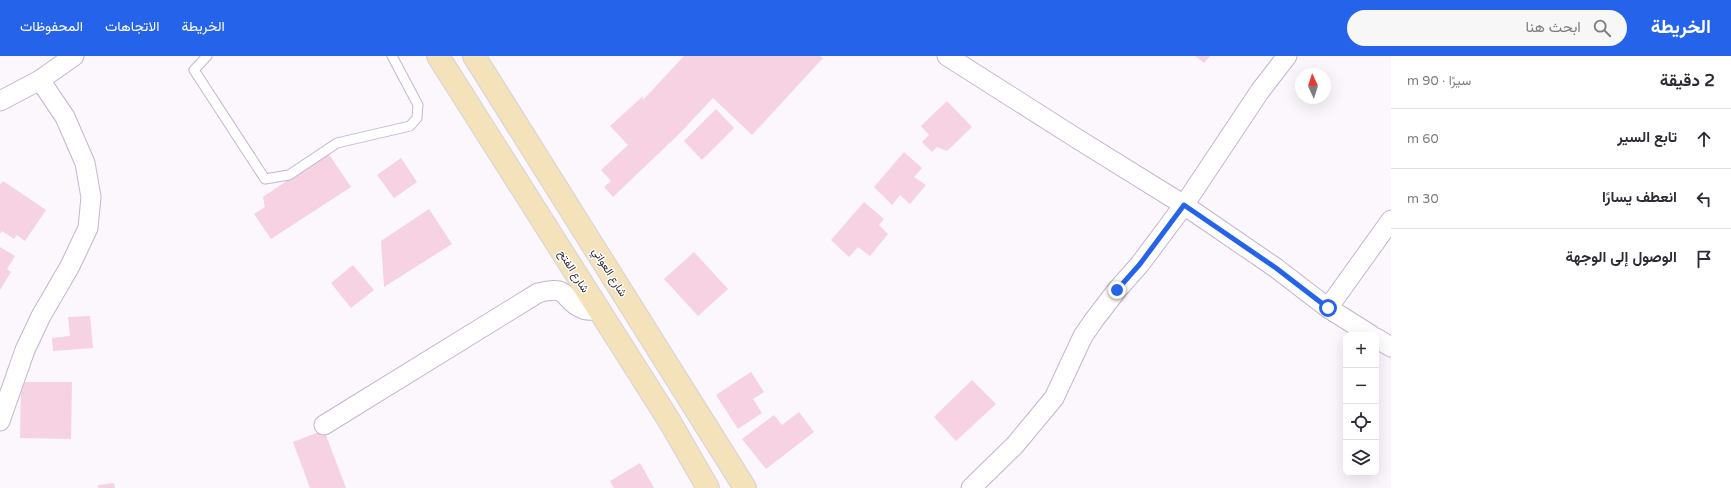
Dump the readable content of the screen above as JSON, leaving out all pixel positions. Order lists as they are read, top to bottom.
{
  "streets": {
    "main road": ["شارع الفتح", "شارع العواتي"]
  },
  "north": "top",
  "page": {
    "header": "الخريطة",
    "search": "ابحث هنا",
    "nav": ["الخريطة", "الاتجاهات", "المحفوظات"],
    "heading": ["2 دقيقة", "سيرًا · 90 m"],
    "list": [
      ["تابع السير", "60 m"],
      ["انعطف يسارًا", "30 m"],
      "الوصول إلى الوجهة"
    ],
    "map_buttons": ["+", "−"]
  }
}
